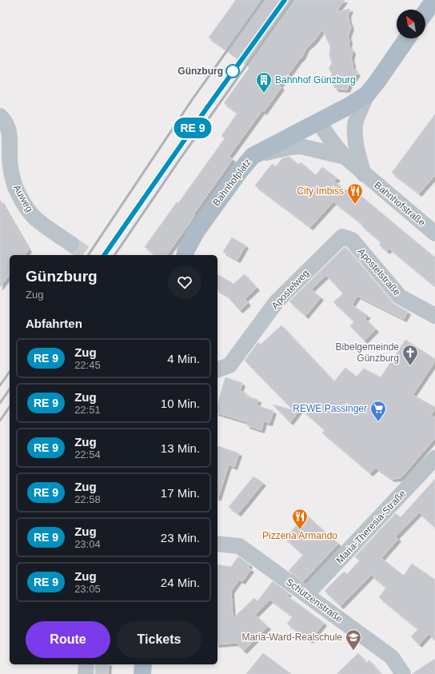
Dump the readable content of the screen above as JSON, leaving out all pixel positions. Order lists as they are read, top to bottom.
{
  "streets": {
    "main road": ["Bahnhofplatz"],
    "street": [
      "Auweg",
      "Bahnhofstraße",
      "Apostelstraße",
      "Apostelweg",
      "Maria-Theresia-Straße",
      "Schützenstraße"
    ]
  },
  "crossings": [
    ["Bahnhofplatz", "Bahnhofstraße"],
    ["Apostelstraße", "Apostelweg"],
    ["Maria-Theresia-Straße", "Schützenstraße"]
  ],
  "places": {
    "other": ["Günzburg"],
    "building": ["Bahnhof Günzburg"],
    "restaurant": ["City Imbiss", "Pizzeria Armando"],
    "church": ["Bibelgemeinde Günzburg"],
    "supermarket": ["REWE Passinger"],
    "school or university": ["Maria-Ward-Realschule"]
  },
  "north": "top left",
  "page": {
    "on_map": "RE 9",
    "heading": [
      ["Günzburg", "Zug"],
      "Abfahrten"
    ],
    "list": [
      {
        "mark": "RE 9",
        "name": "Zug",
        "note": "22:45",
        "value": "4 Min."
      },
      {
        "mark": "RE 9",
        "name": "Zug",
        "note": "22:51",
        "value": "10 Min."
      },
      {
        "mark": "RE 9",
        "name": "Zug",
        "note": "22:54",
        "value": "13 Min."
      },
      {
        "mark": "RE 9",
        "name": "Zug",
        "note": "22:58",
        "value": "17 Min."
      },
      {
        "mark": "RE 9",
        "name": "Zug",
        "note": "23:04",
        "value": "23 Min."
      },
      {
        "mark": "RE 9",
        "name": "Zug",
        "note": "23:05",
        "value": "24 Min."
      }
    ],
    "buttons": ["Route", "Tickets"]
  }
}
